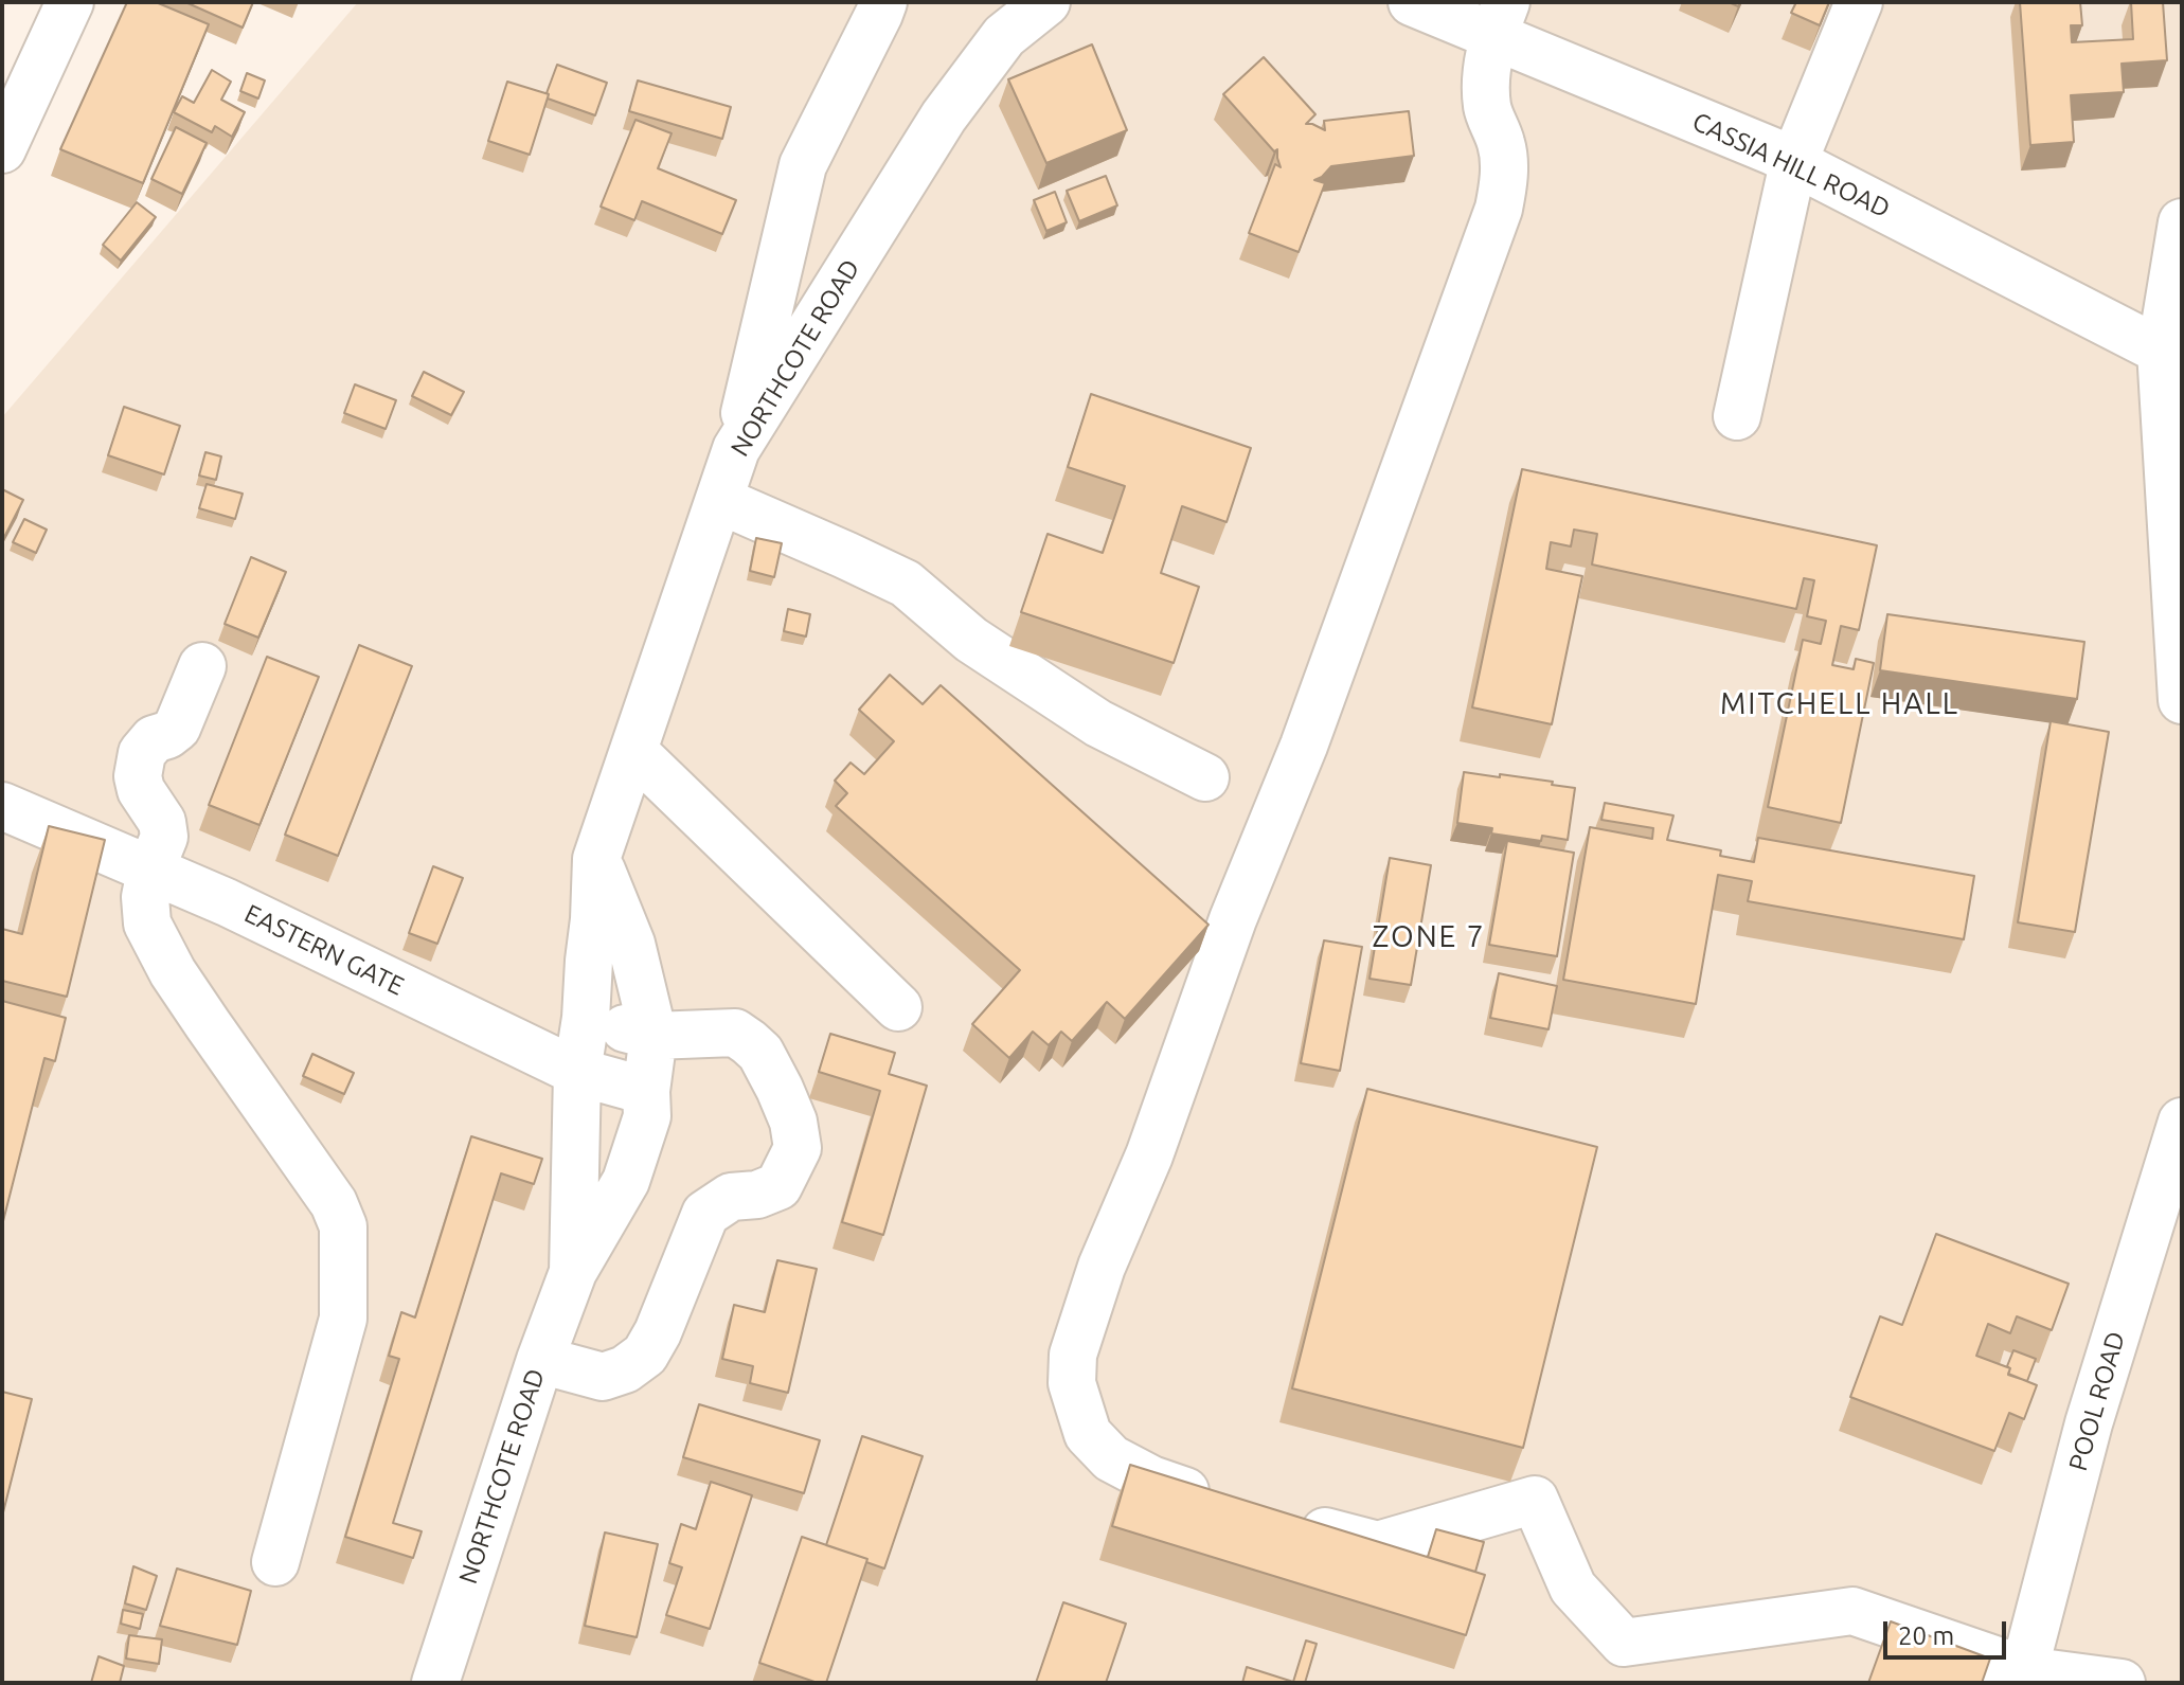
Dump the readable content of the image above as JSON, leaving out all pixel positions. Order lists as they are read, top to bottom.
{
  "streets": {
    "main road": [
      "CASSIA HILL ROAD",
      "NORTHCOTE ROAD",
      "EASTERN GATE",
      "POOL ROAD"
    ]
  },
  "crossings": [
    ["NORTHCOTE ROAD", "EASTERN GATE"]
  ],
  "districts": ["MITCHELL HALL", "ZONE 7"],
  "scale_bar": "20 m"
}
